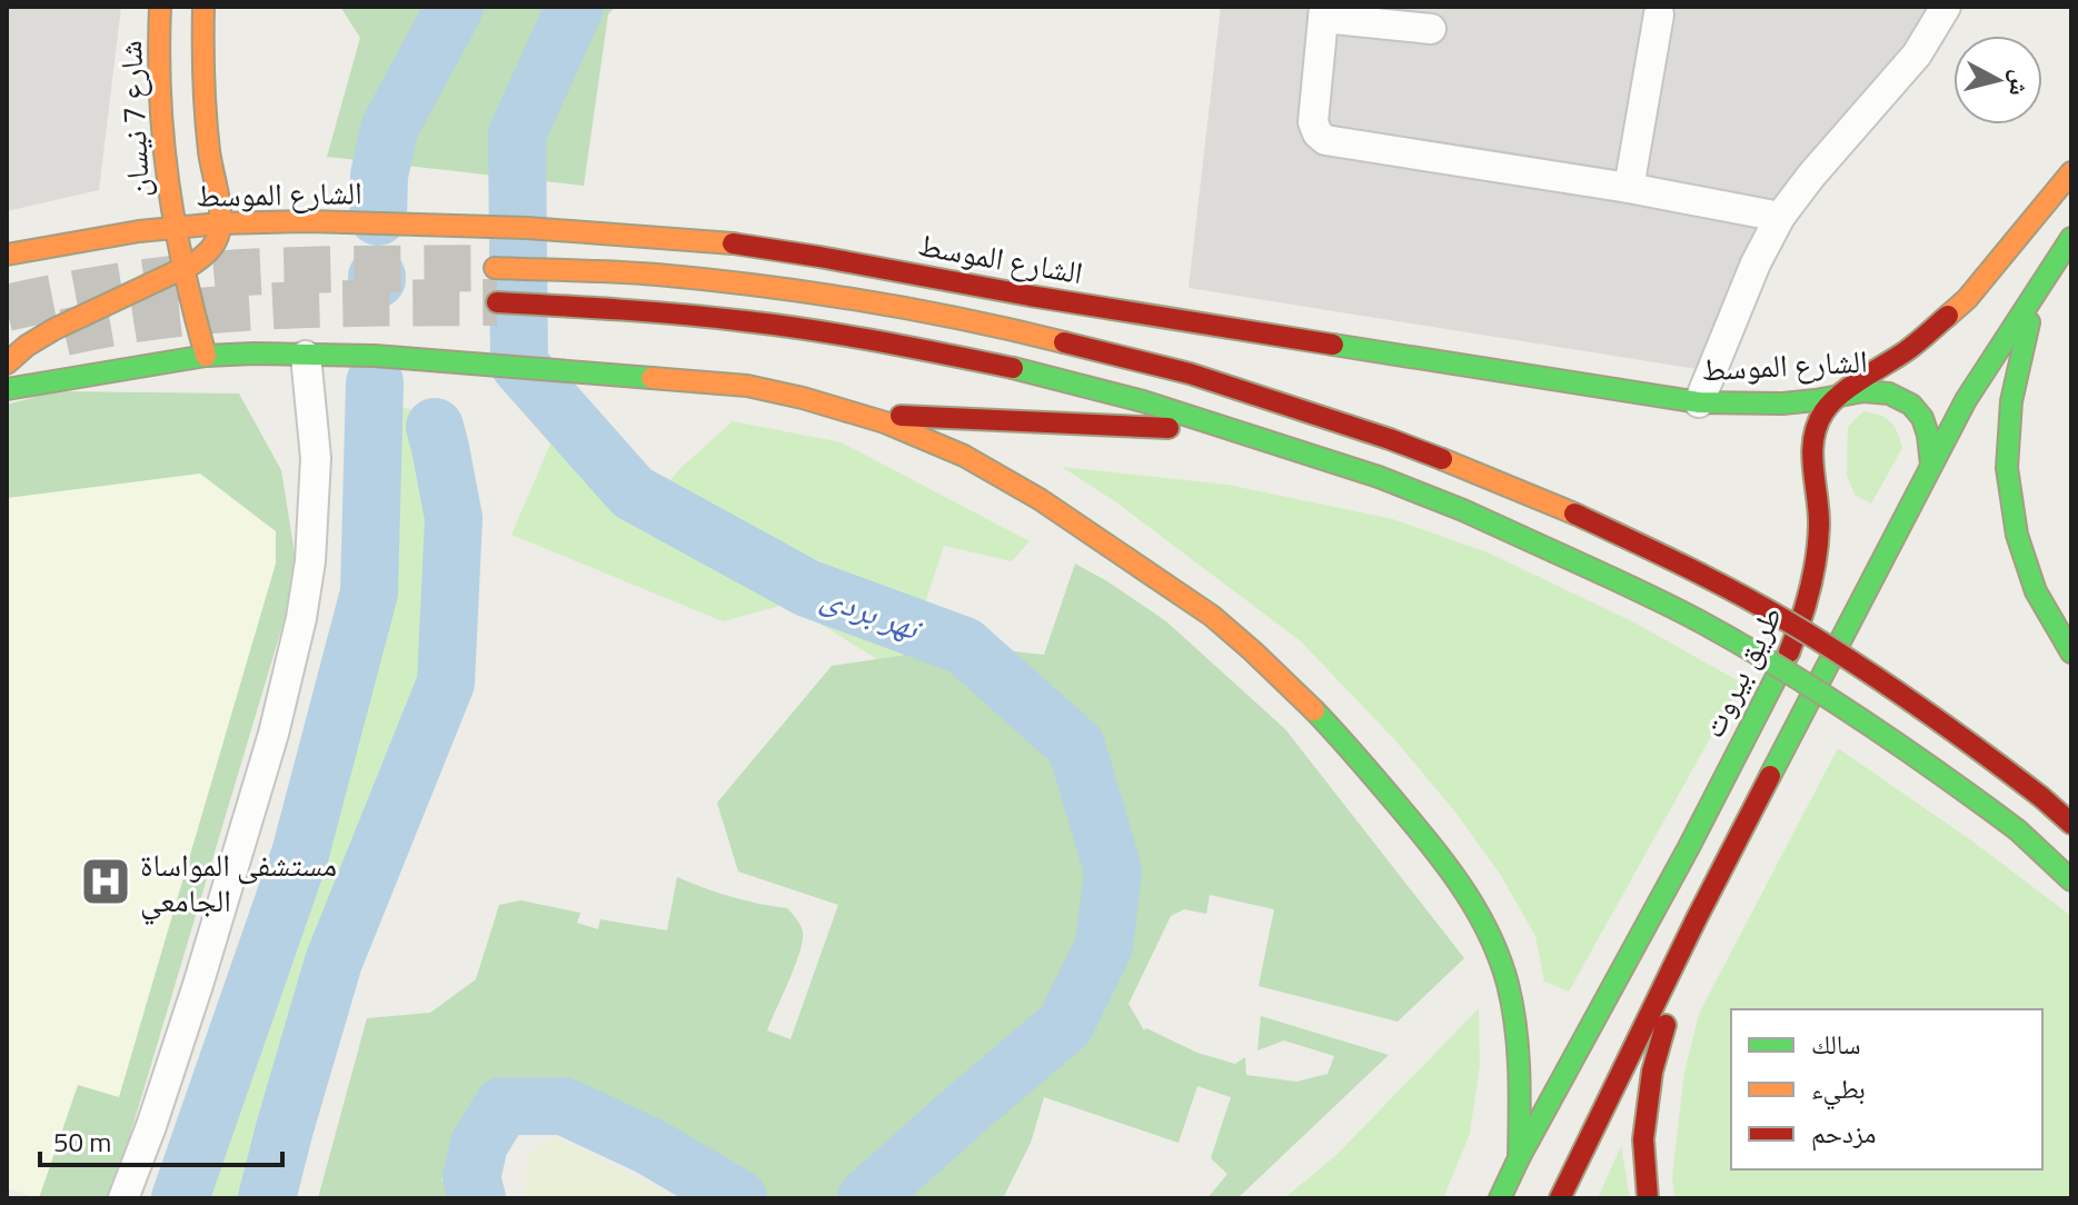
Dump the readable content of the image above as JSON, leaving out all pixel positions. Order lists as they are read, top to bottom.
{
  "streets": {
    "main road": ["شارع 7 نيسان", "الشارع الموسط", "طريق بيروت"]
  },
  "crossings": [
    ["شارع 7 نيسان", "الشارع الموسط"],
    ["الشارع الموسط", "طريق بيروت"]
  ],
  "water": ["نهر بردى"],
  "places": {
    "hospital": ["مستشفى المواساة الجامعي"]
  },
  "legend": ["سالك", "بطيء", "مزدحم"],
  "scale_bar": "50 m",
  "north": "right"
}
